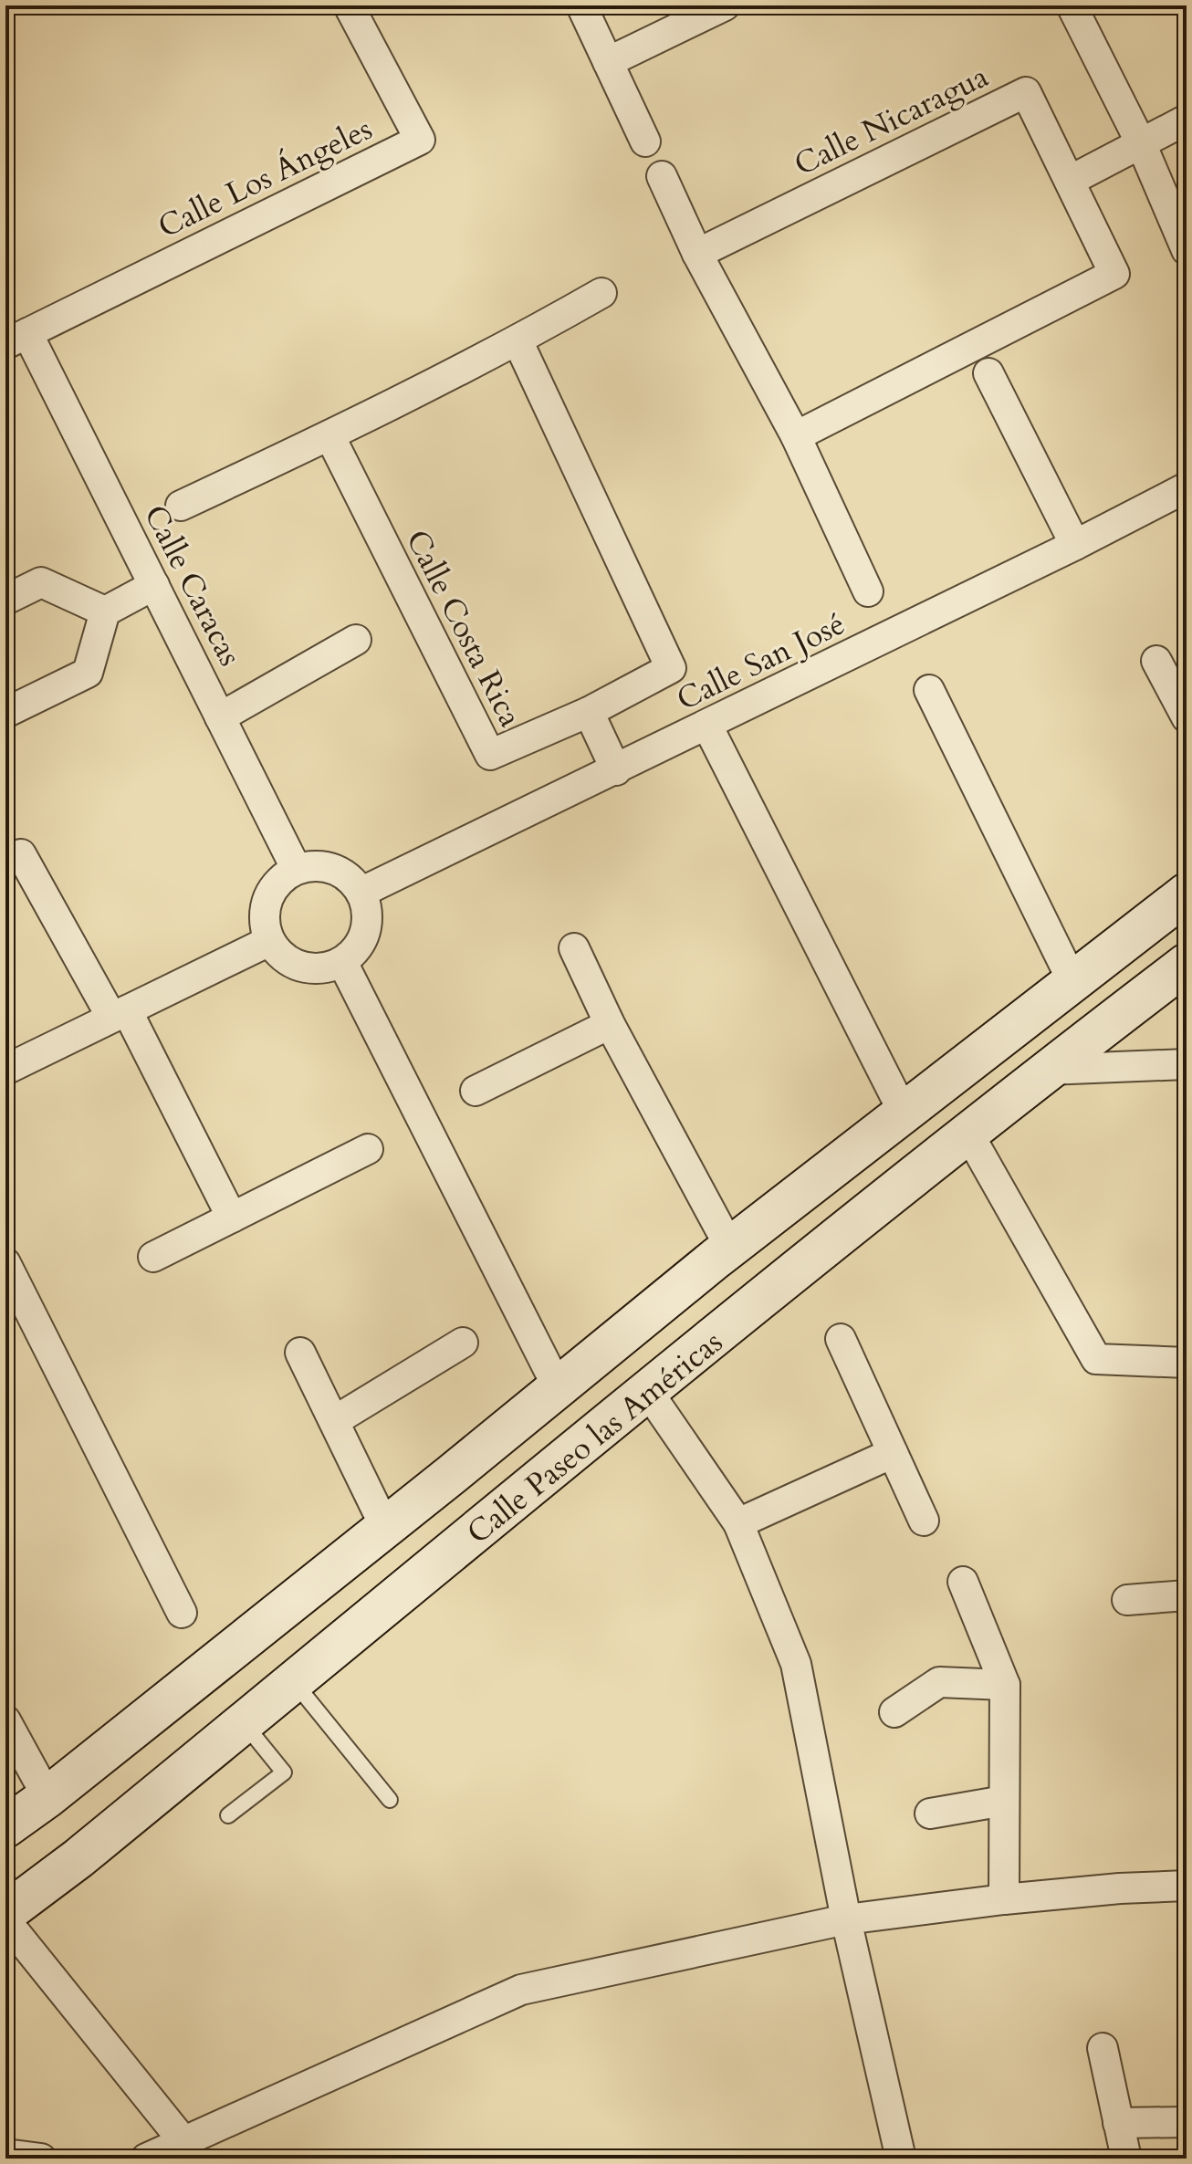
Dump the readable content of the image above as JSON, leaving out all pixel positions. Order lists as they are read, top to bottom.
{
  "streets": {
    "street": [
      "Calle Nicaragua",
      "Calle Los Ángeles",
      "Calle Caracas",
      "Calle Costa Rica",
      "Calle San José",
      "Calle Paseo las Américas"
    ]
  },
  "crossings": [
    ["Calle Los Ángeles", "Calle Caracas"],
    ["Calle Caracas", "Calle San José"]
  ]
}
